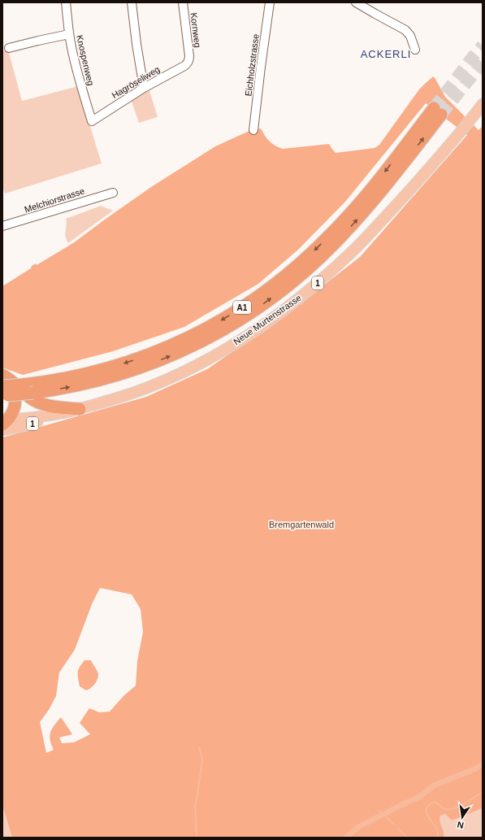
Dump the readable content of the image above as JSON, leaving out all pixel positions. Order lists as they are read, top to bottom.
{
  "streets": {
    "highway": ["A1"],
    "main road": ["1", "Neue Murtenstrasse"],
    "street": [
      "Kornweg",
      "Knospenweg",
      "Eichholzstrasse",
      "Hagröseliweg",
      "Melchiorstrasse"
    ]
  },
  "crossings": [
    ["Kornweg", "Hagröseliweg"],
    ["Knospenweg", "Hagröseliweg"]
  ],
  "districts": ["ACKERLI"],
  "parks": ["Bremgartenwald"],
  "north": "bottom"
}
